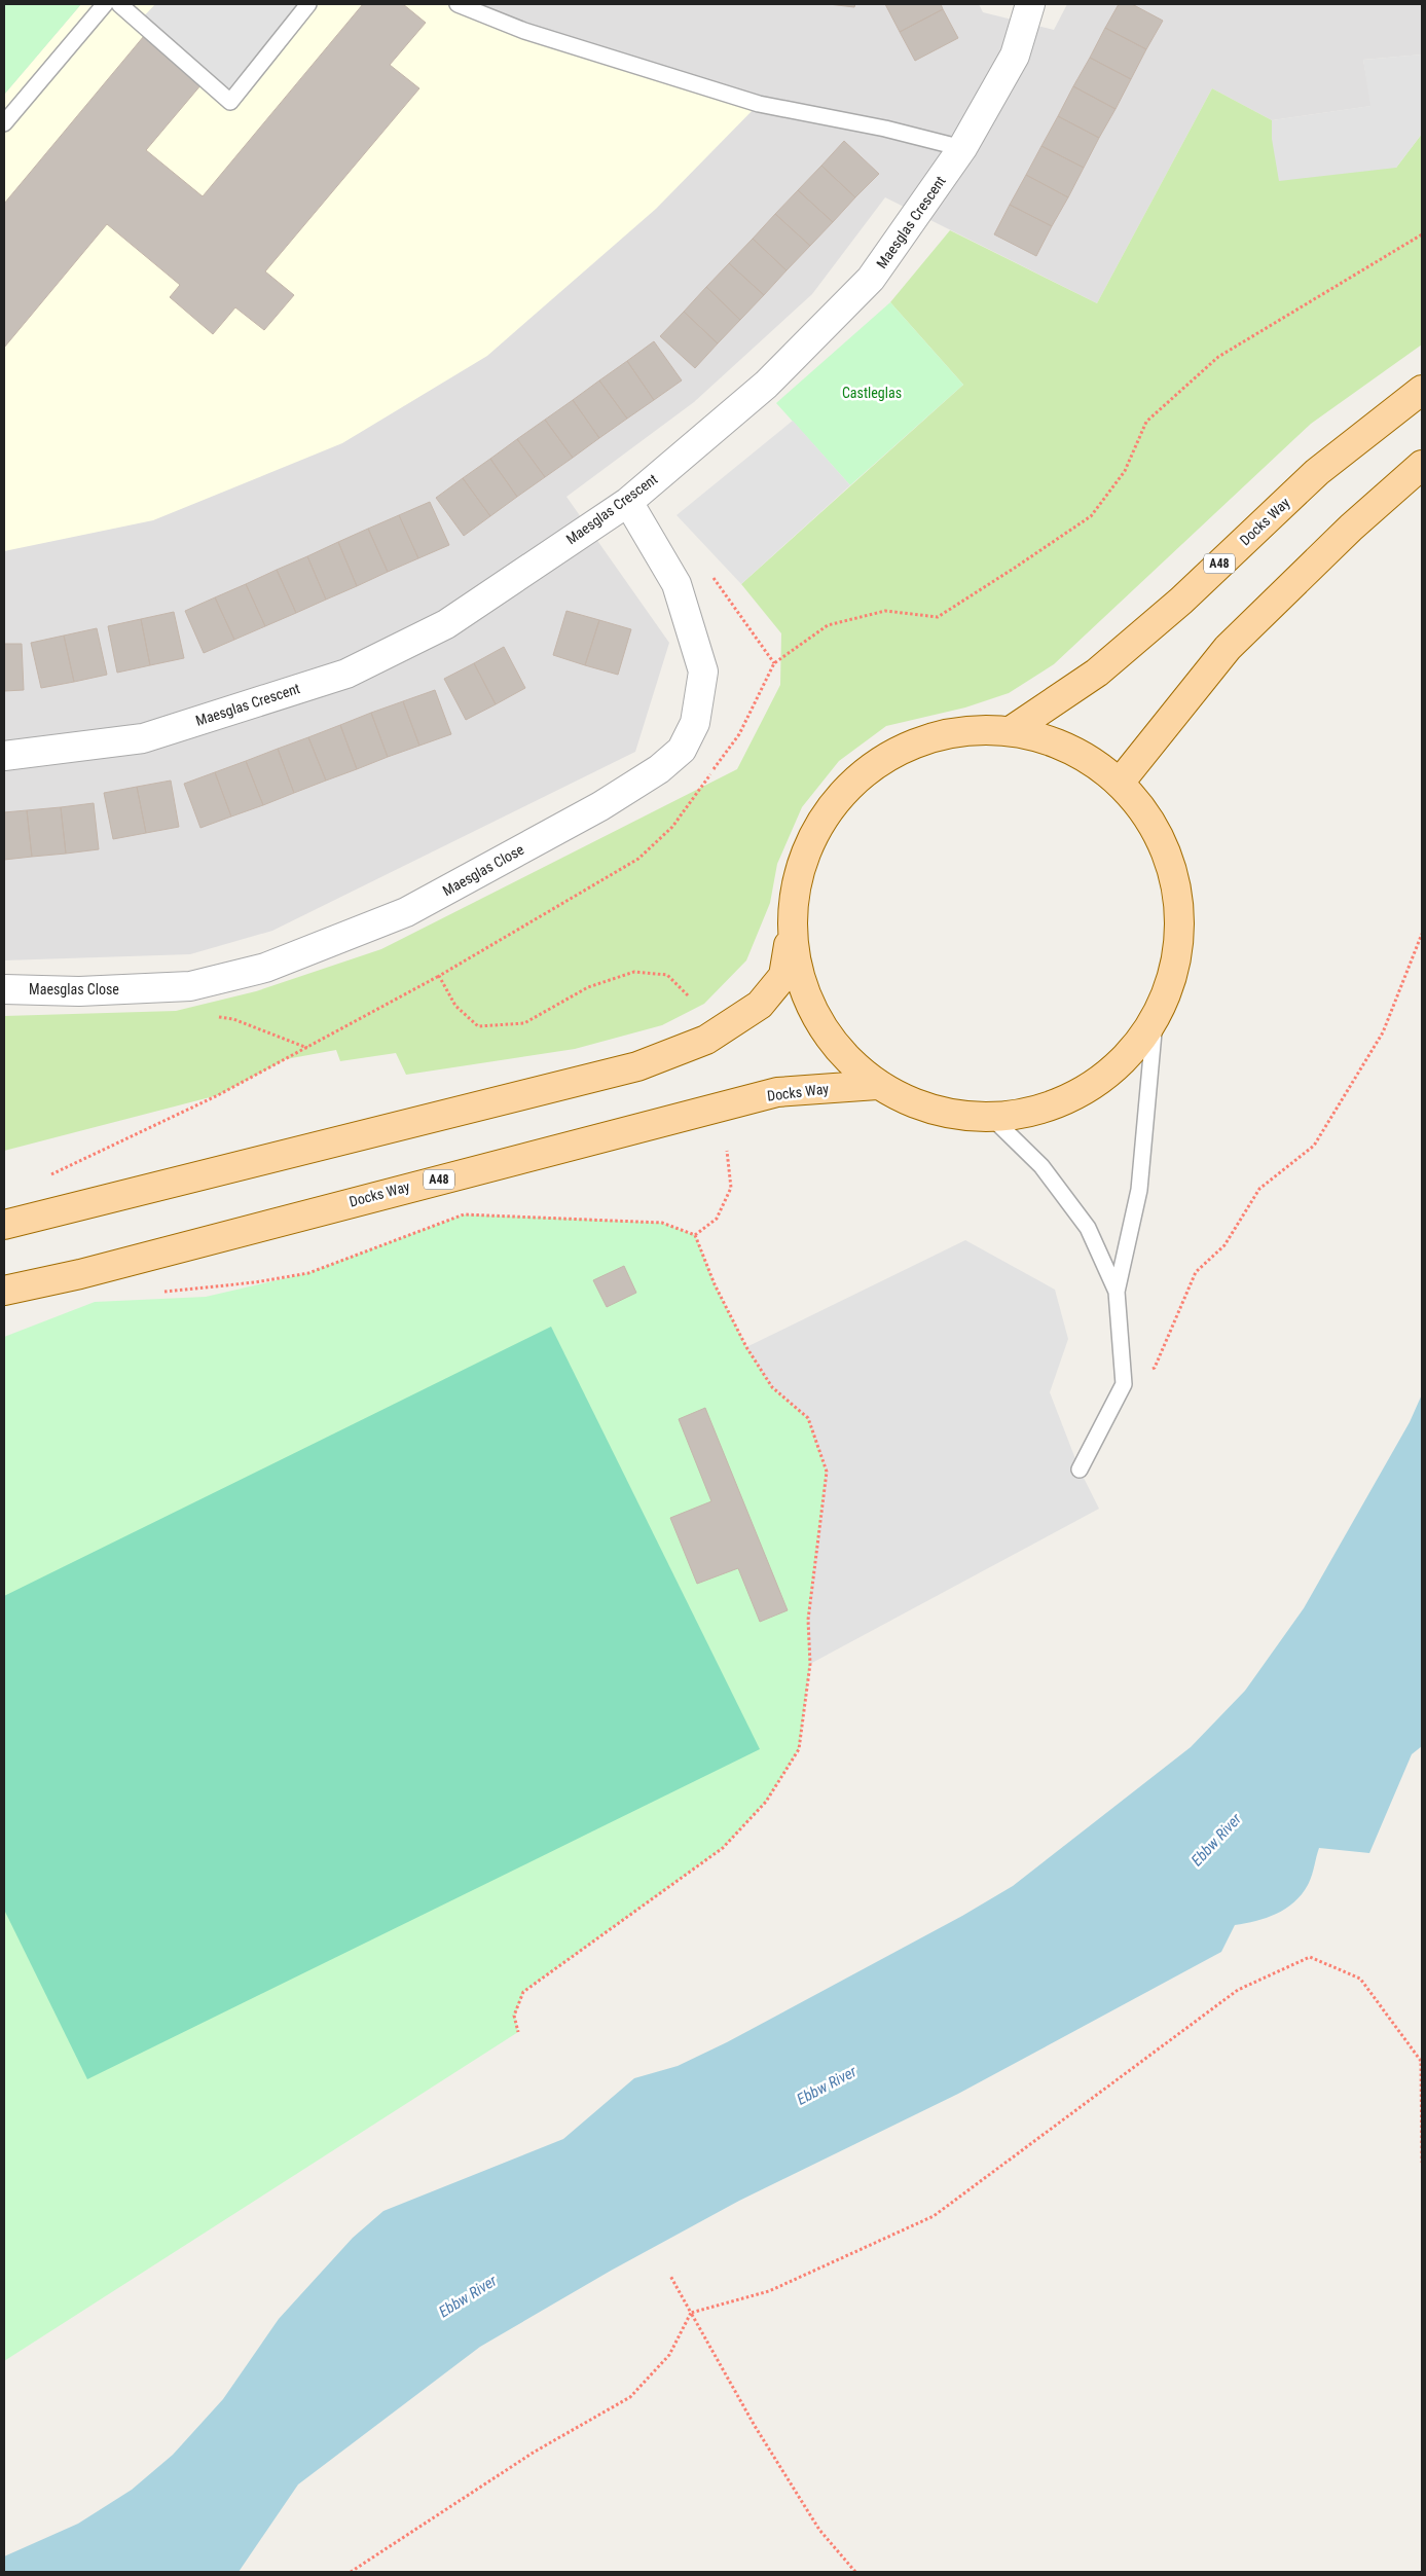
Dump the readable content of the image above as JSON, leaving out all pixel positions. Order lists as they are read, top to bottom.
{
  "streets": {
    "main road": ["Docks Way", "A48"],
    "street": ["Maesglas Crescent", "Maesglas Close"]
  },
  "crossings": [
    ["Maesglas Crescent", "Maesglas Close"]
  ],
  "water": ["Ebbw River"],
  "parks": ["Castleglas"]
}
